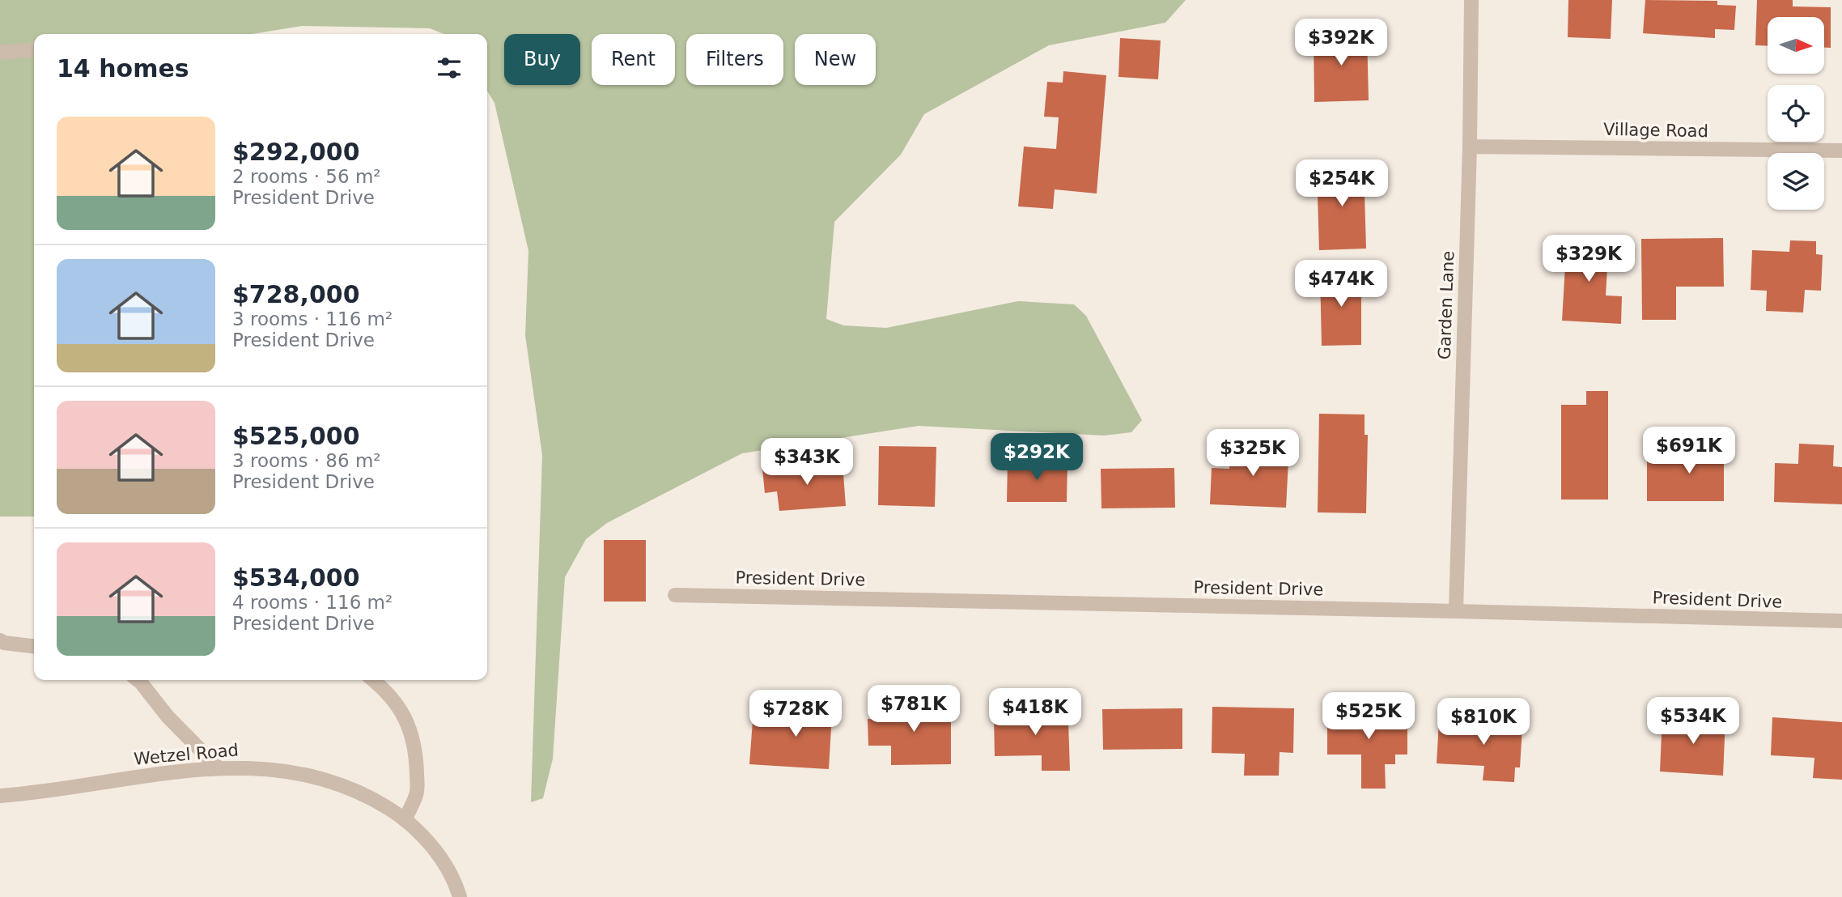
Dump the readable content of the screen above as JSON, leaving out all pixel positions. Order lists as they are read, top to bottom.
{
  "streets": {
    "street": [
      "Village Road",
      "Garden Lane",
      "President Drive",
      "Wetzel Road"
    ]
  },
  "crossings": [
    ["Village Road", "Garden Lane"],
    ["Garden Lane", "President Drive"]
  ],
  "north": "right",
  "page": {
    "price": [
      "$392K",
      "$254K",
      "$329K",
      "$474K",
      "$691K",
      "$325K",
      "$292K",
      "$343K",
      "$781K",
      "$418K",
      "$728K",
      "$525K",
      "$534K",
      "$810K"
    ],
    "chip": [
      "Buy",
      "Rent",
      "Filters",
      "New"
    ],
    "heading": "14 homes",
    "list": [
      {
        "name": "$292,000",
        "note": "2 rooms · 56 m² · President Drive"
      },
      {
        "name": "$728,000",
        "note": "3 rooms · 116 m² · President Drive"
      },
      {
        "name": "$525,000",
        "note": "3 rooms · 86 m² · President Drive"
      },
      {
        "name": "$534,000",
        "note": "4 rooms · 116 m² · President Drive"
      }
    ]
  }
}
